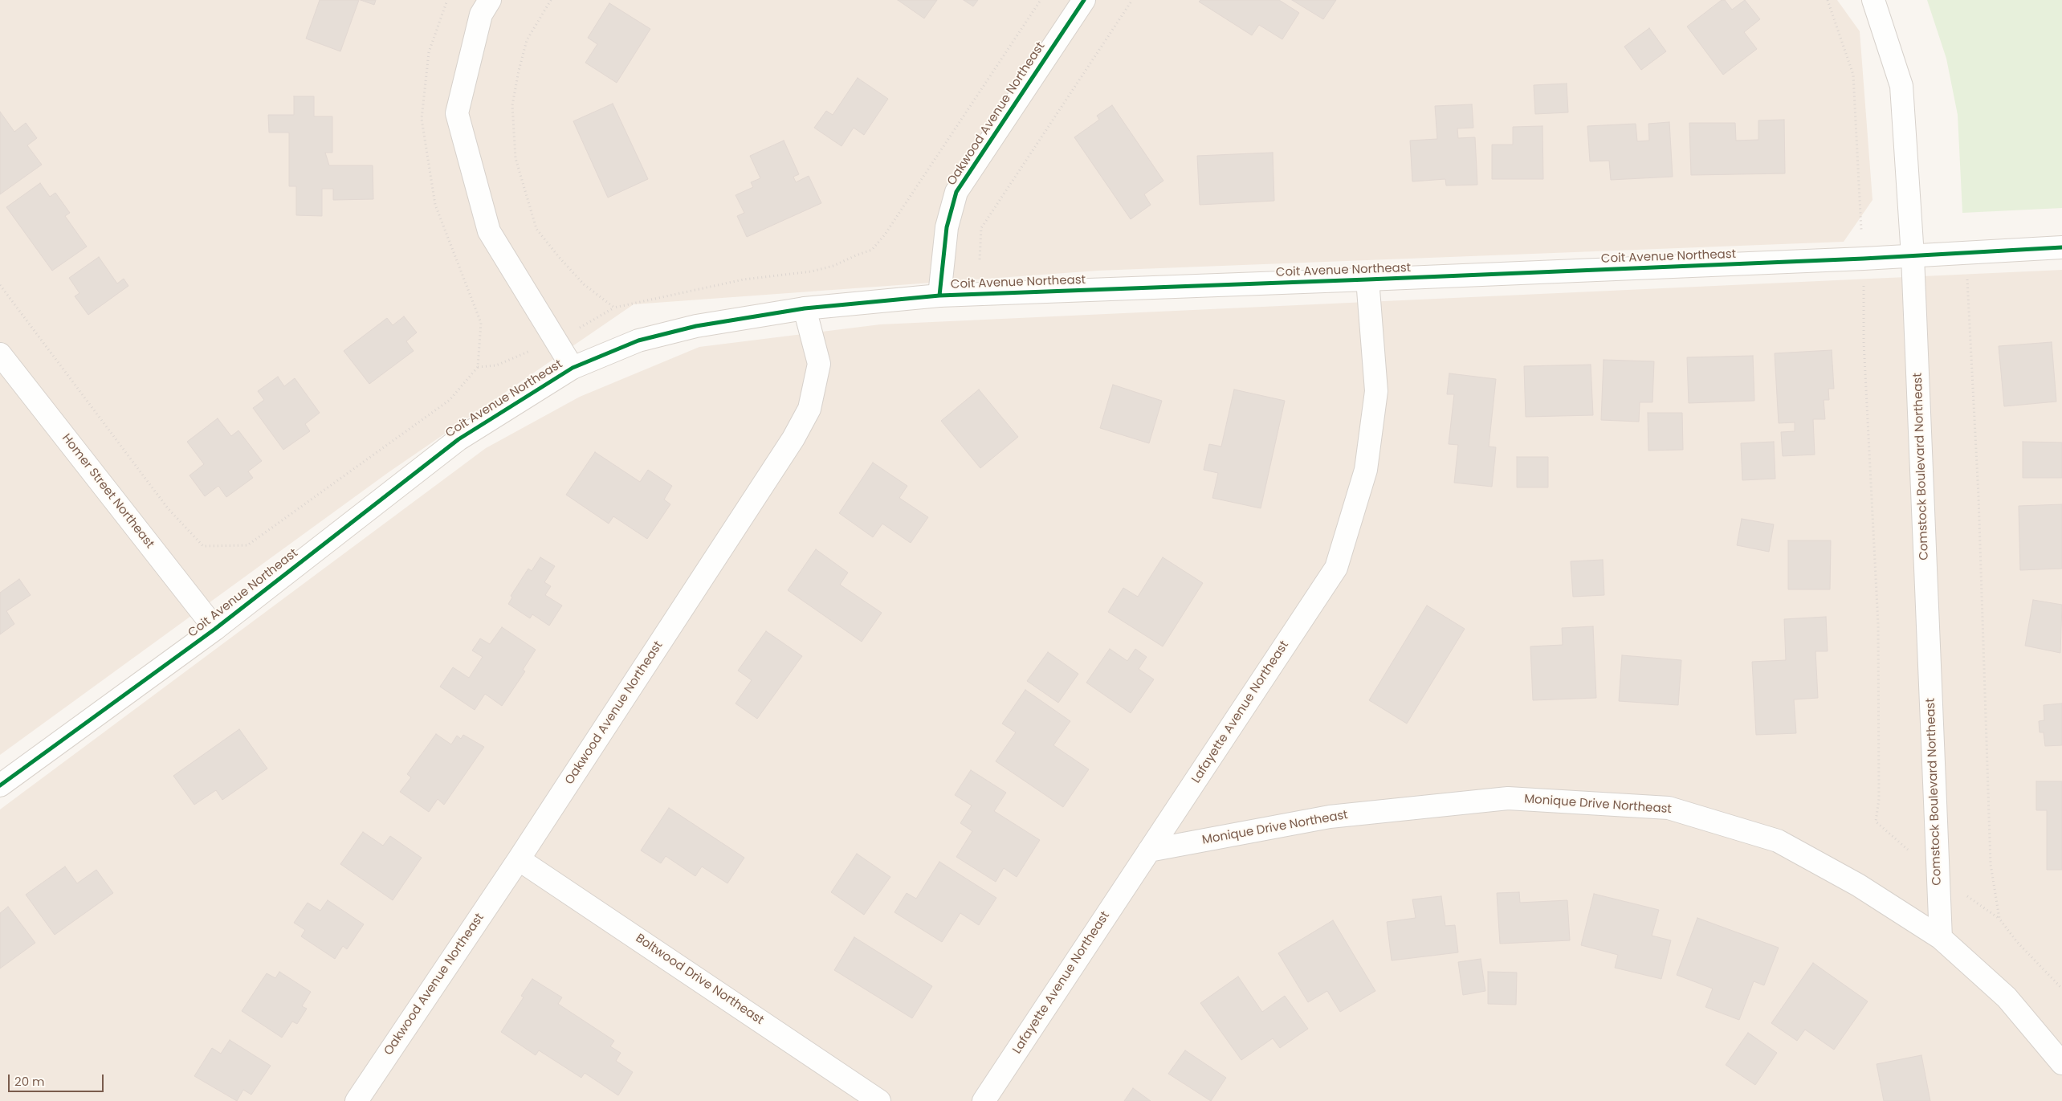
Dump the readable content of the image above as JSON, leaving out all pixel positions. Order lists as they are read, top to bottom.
{
  "streets": {
    "street": [
      "Oakwood Avenue Northeast",
      "Coit Avenue Northeast",
      "Comstock Boulevard Northeast",
      "Homer Street Northeast",
      "Lafayette Avenue Northeast",
      "Monique Drive Northeast",
      "Boltwood Drive Northeast"
    ]
  },
  "crossings": [
    ["Oakwood Avenue Northeast", "Coit Avenue Northeast"],
    ["Oakwood Avenue Northeast", "Boltwood Drive Northeast"],
    ["Coit Avenue Northeast", "Comstock Boulevard Northeast"],
    ["Coit Avenue Northeast", "Homer Street Northeast"],
    ["Coit Avenue Northeast", "Lafayette Avenue Northeast"],
    ["Comstock Boulevard Northeast", "Monique Drive Northeast"],
    ["Lafayette Avenue Northeast", "Monique Drive Northeast"]
  ],
  "scale_bar": "20 m"
}
